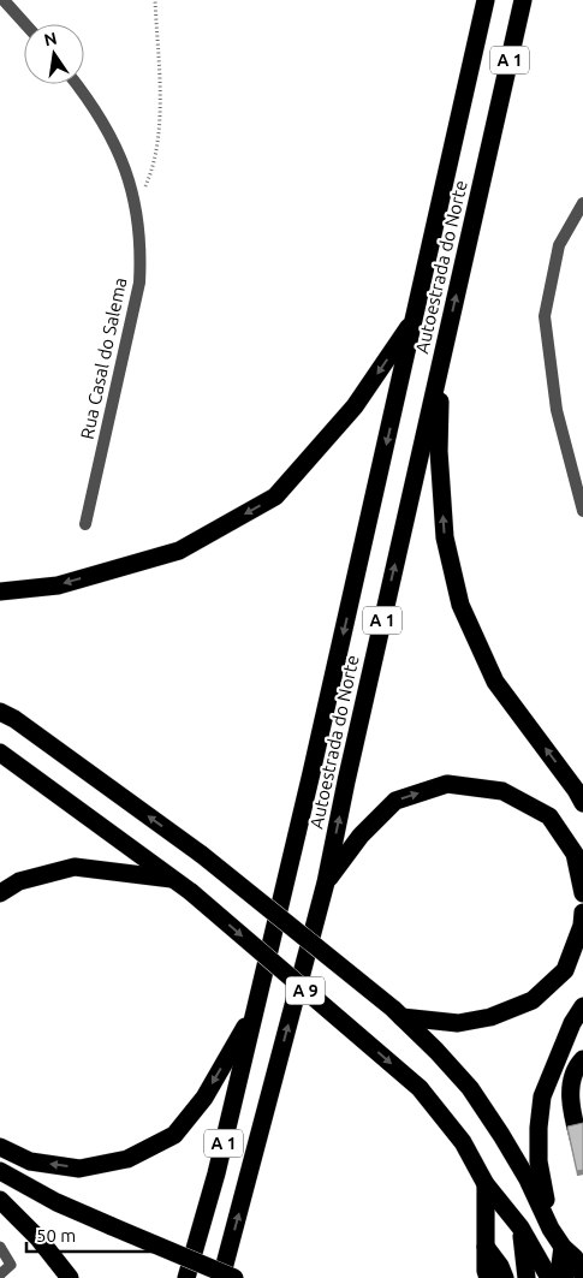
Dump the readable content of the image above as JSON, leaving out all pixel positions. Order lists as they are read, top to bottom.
{
  "streets": {
    "highway": ["A 1", "Autoestrada do Norte", "A 9"],
    "street": ["Rua Casal do Salema"]
  },
  "scale_bar": "50 m",
  "north": "top"
}
